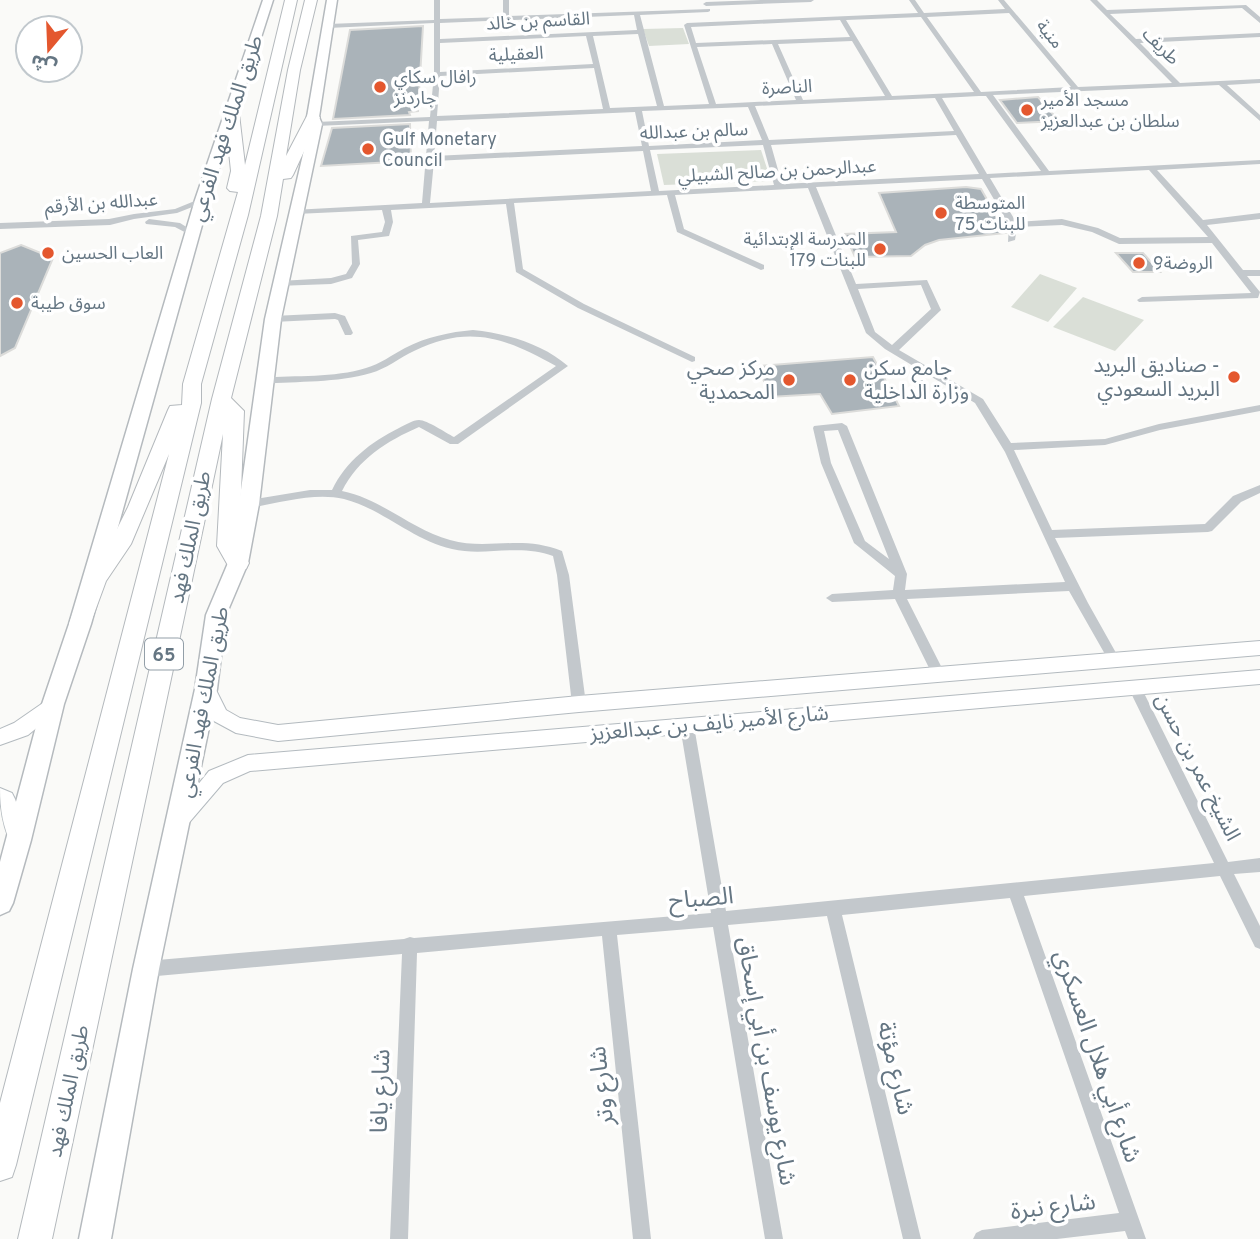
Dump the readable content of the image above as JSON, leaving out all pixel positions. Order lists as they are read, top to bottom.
{
  "streets": {
    "highway": ["طريق الملك فهد", "65"],
    "main road": ["طريق الملك فهد الفرعي"],
    "street": [
      "القاسم بن خالد",
      "منية",
      "طريف",
      "العقيلية",
      "الناصرة",
      "سالم بن عبدالله",
      "عبدالرحمن بن صالح الشبيلي",
      "عبدالله بن الأرقم",
      "شارع الأمير نايف بن عبدالعزيز",
      "الشيخ عمر بن حسن",
      "الصباح",
      "شارع أبي هلال العسكري",
      "شارع يوسف بن أبي إسحاق",
      "شارع مؤتة",
      "شارع وتر",
      "شارع يافا",
      "شارع نبرة"
    ]
  },
  "crossings": [
    ["منية", "الناصرة"],
    ["طريف", "الناصرة"],
    ["الناصرة", "طريق الملك فهد الفرعي"],
    ["طريق الملك فهد الفرعي", "عبدالرحمن بن صالح الشبيلي"],
    ["طريق الملك فهد الفرعي", "عبدالله بن الأرقم"],
    ["طريق الملك فهد الفرعي", "شارع الأمير نايف بن عبدالعزيز"],
    ["طريق الملك فهد الفرعي", "الصباح"],
    ["شارع الأمير نايف بن عبدالعزيز", "الشيخ عمر بن حسن"],
    ["شارع الأمير نايف بن عبدالعزيز", "شارع يوسف بن أبي إسحاق"],
    ["الشيخ عمر بن حسن", "الصباح"],
    ["الصباح", "شارع أبي هلال العسكري"],
    ["الصباح", "شارع يوسف بن أبي إسحاق"],
    ["الصباح", "شارع مؤتة"],
    ["الصباح", "شارع وتر"],
    ["الصباح", "شارع يافا"],
    ["شارع أبي هلال العسكري", "شارع نبرة"]
  ],
  "places": [
    "رافال سكاي جاردنز",
    "ٍمسجد الأمير سلطان بن عبدالعزيز",
    "Gulf Monetary Council",
    "المتوسطة 75 للبنات",
    "المدرسة الإبتدائية 179 للبنات",
    "العاب الحسين",
    "الروضة9",
    "سوق طيبة",
    "صناديق البريد - البريد السعودي",
    "مركز صحي المحمدية",
    "جامع سكن وزارة الداخلية"
  ],
  "north": "bottom"
}
